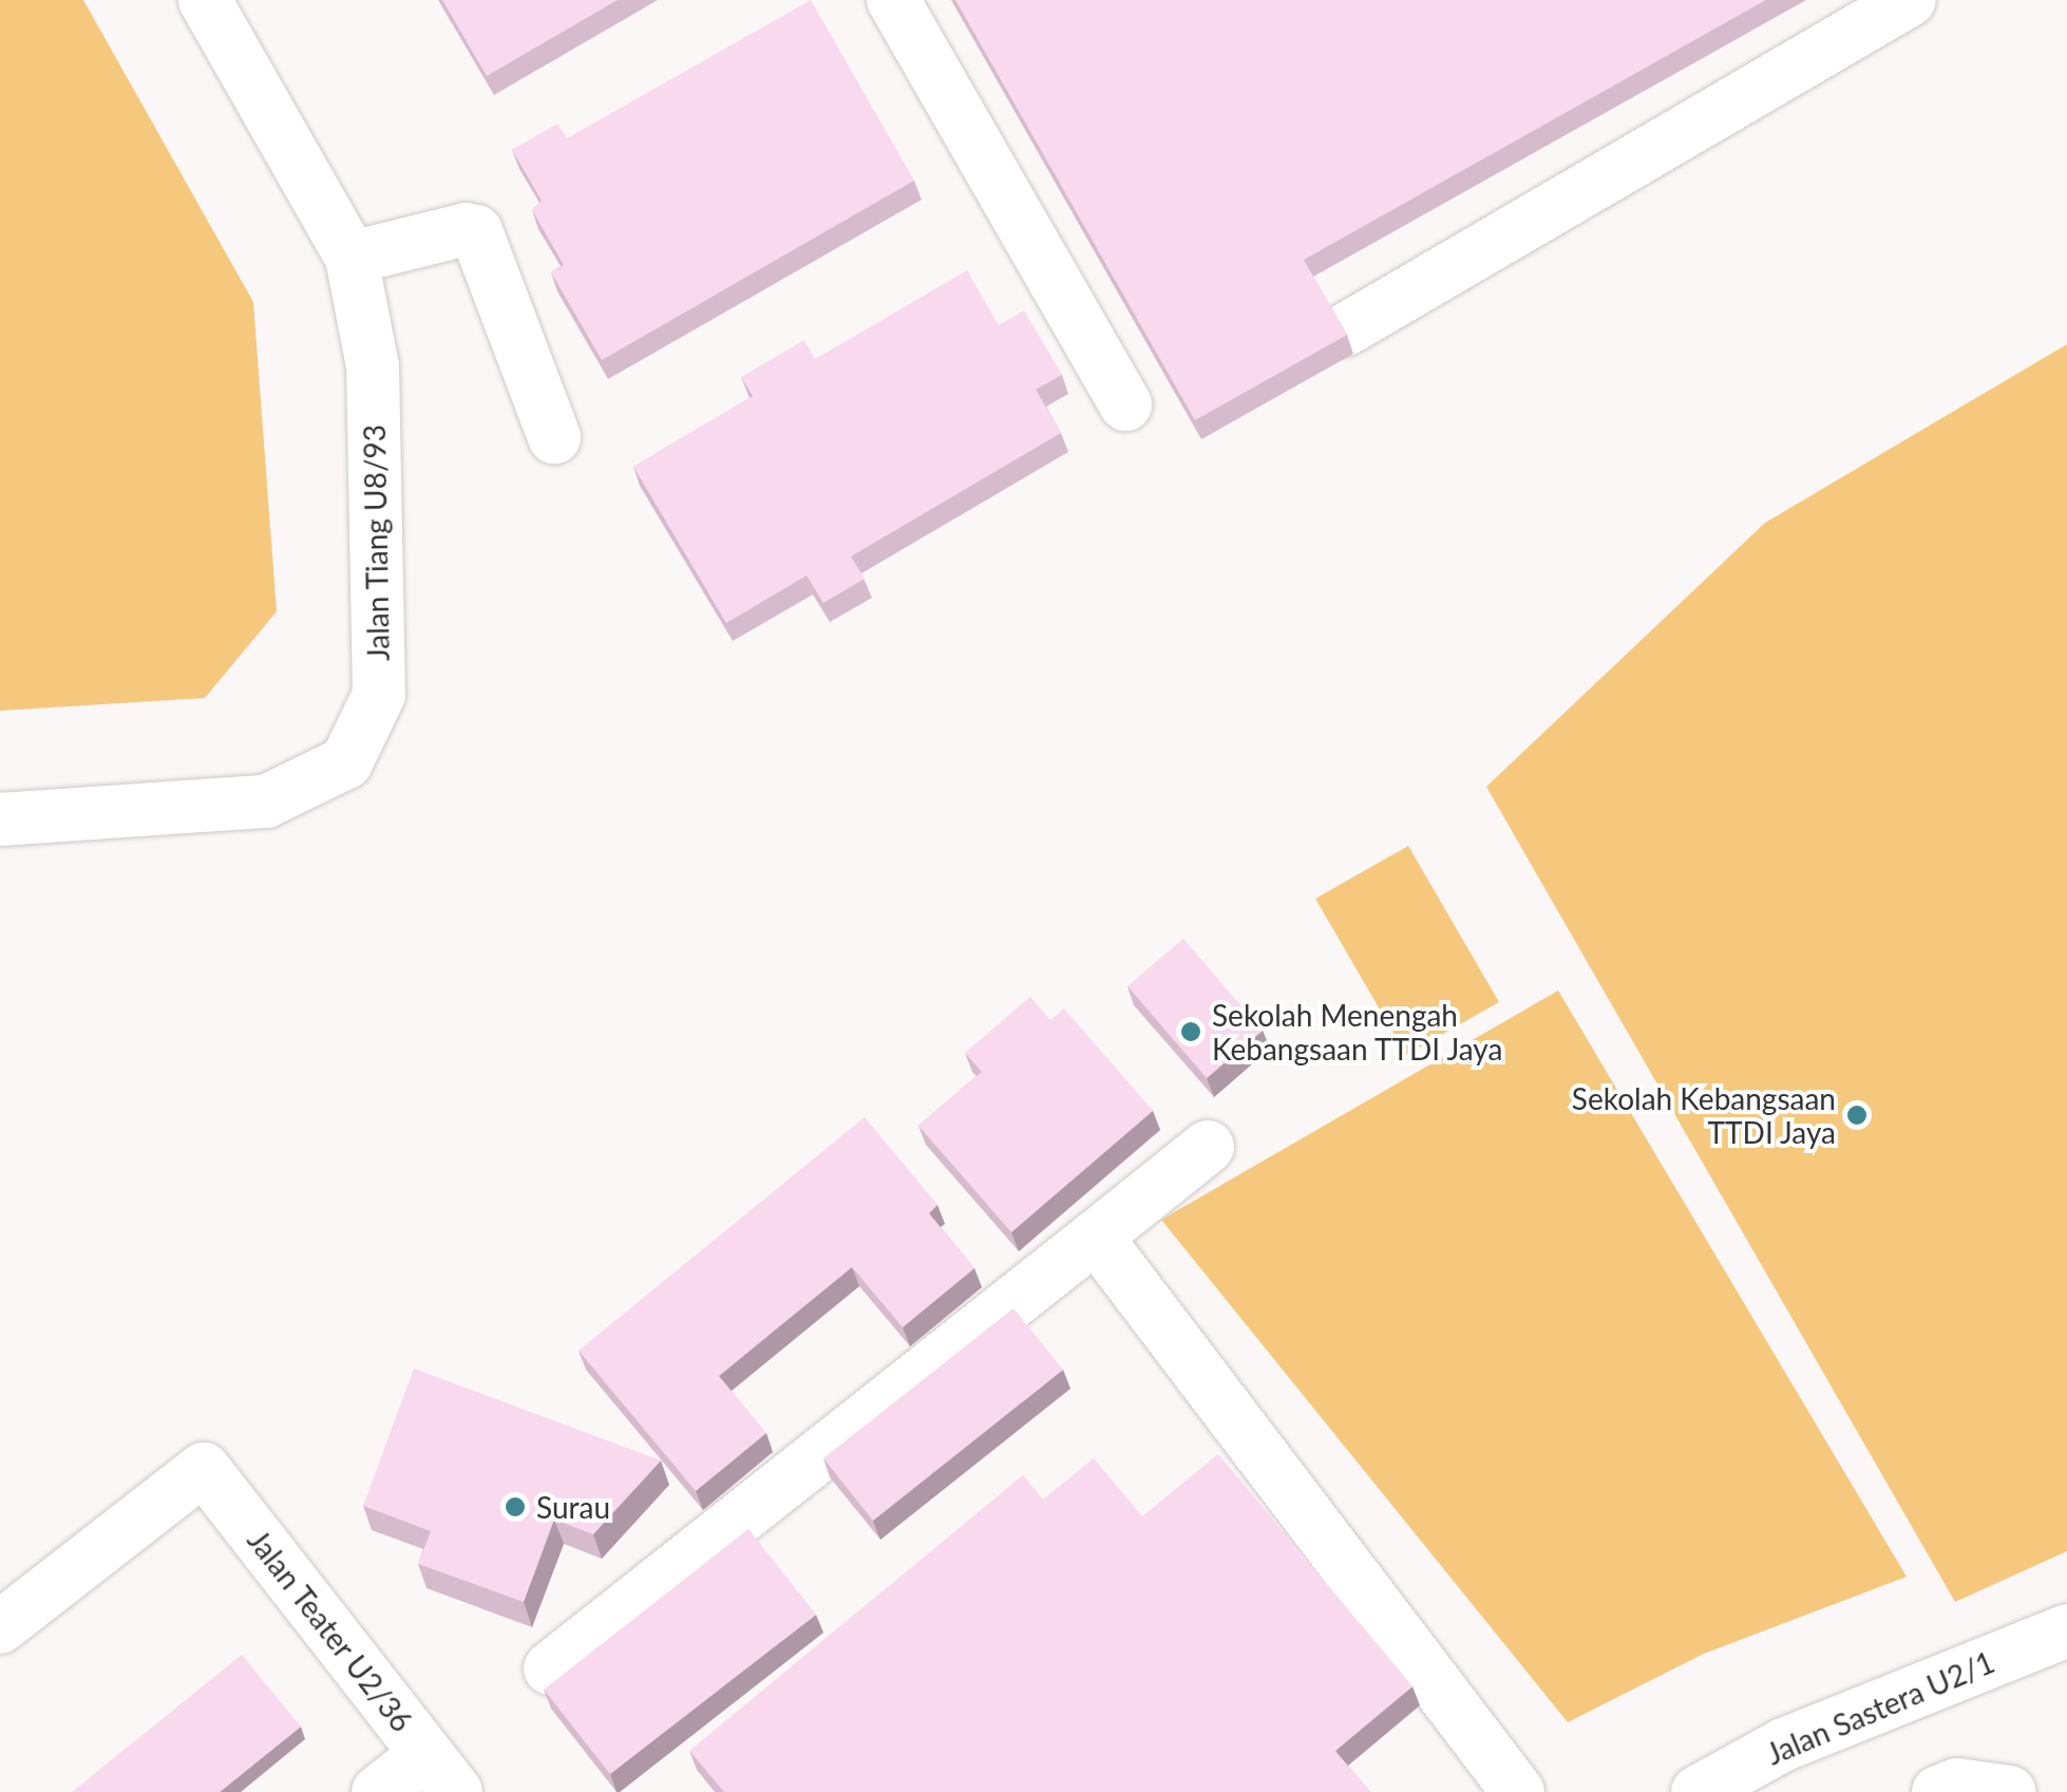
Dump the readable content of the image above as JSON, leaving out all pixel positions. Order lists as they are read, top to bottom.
{
  "streets": {
    "street": ["Jalan Tiang U8/93", "Jalan Teater U2/36", "Jalan Sastera U2/1"]
  },
  "places": ["Sekolah Menengah Kebangsaan TTDI Jaya", "Sekolah Kebangsaan TTDI Jaya", "Surau"]
}
